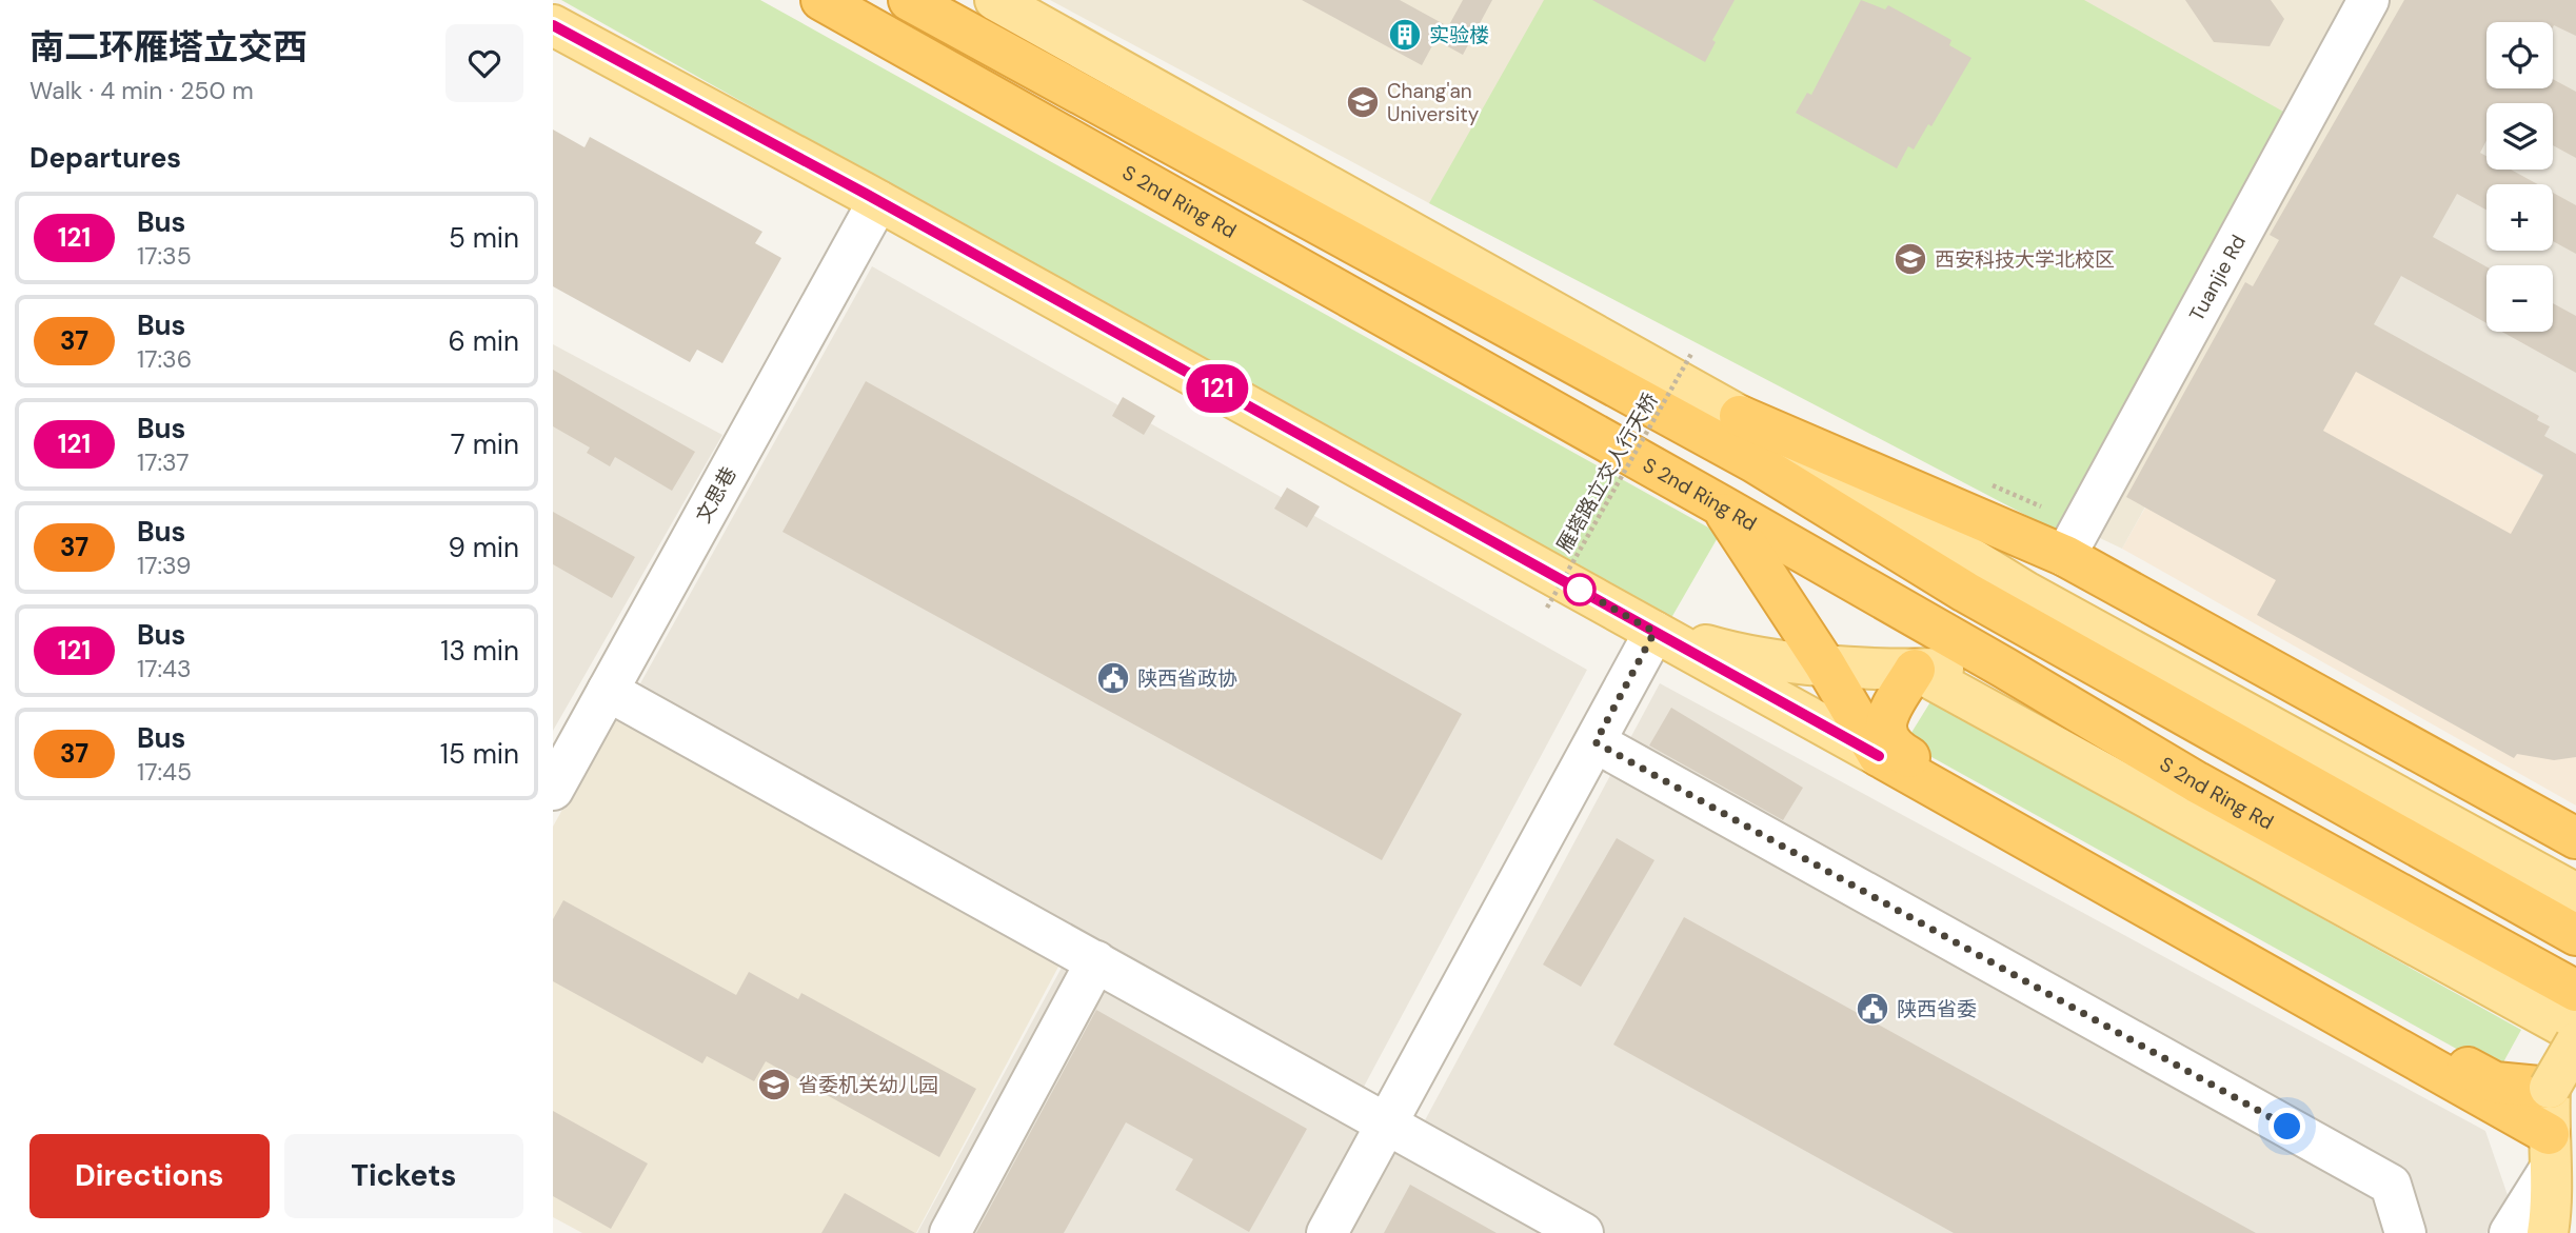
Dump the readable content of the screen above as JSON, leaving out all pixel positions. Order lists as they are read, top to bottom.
{
  "streets": {
    "highway": ["S 2nd Ring Rd"],
    "street": ["Tuanjie Rd", "文思巷"],
    "path": ["雁塔路立交人行天桥"]
  },
  "places": {
    "building": ["实验楼"],
    "school or university": ["Chang'an University", "西安科技大学北校区", "省委机关幼儿园"],
    "public building": ["陕西省政协", "陕西省委"]
  },
  "lines": ["bus line 121"],
  "page": {
    "heading": [
      ["南二环雁塔立交西", "Walk · 4 min · 250 m"],
      "Departures"
    ],
    "on_map": "121",
    "map_buttons": ["+", "−"],
    "list": [
      {
        "mark": "121",
        "name": "Bus",
        "note": "17:35",
        "value": "5 min"
      },
      {
        "mark": "37",
        "name": "Bus",
        "note": "17:36",
        "value": "6 min"
      },
      {
        "mark": "121",
        "name": "Bus",
        "note": "17:37",
        "value": "7 min"
      },
      {
        "mark": "37",
        "name": "Bus",
        "note": "17:39",
        "value": "9 min"
      },
      {
        "mark": "121",
        "name": "Bus",
        "note": "17:43",
        "value": "13 min"
      },
      {
        "mark": "37",
        "name": "Bus",
        "note": "17:45",
        "value": "15 min"
      }
    ],
    "buttons": ["Directions", "Tickets"]
  }
}
